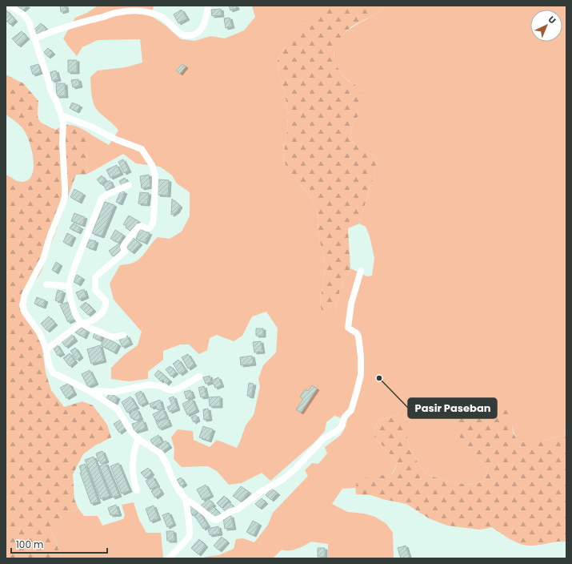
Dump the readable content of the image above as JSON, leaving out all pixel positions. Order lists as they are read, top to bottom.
{
  "places": ["Pasir Paseban"],
  "scale_bar": "100 m",
  "north": "top right"
}
